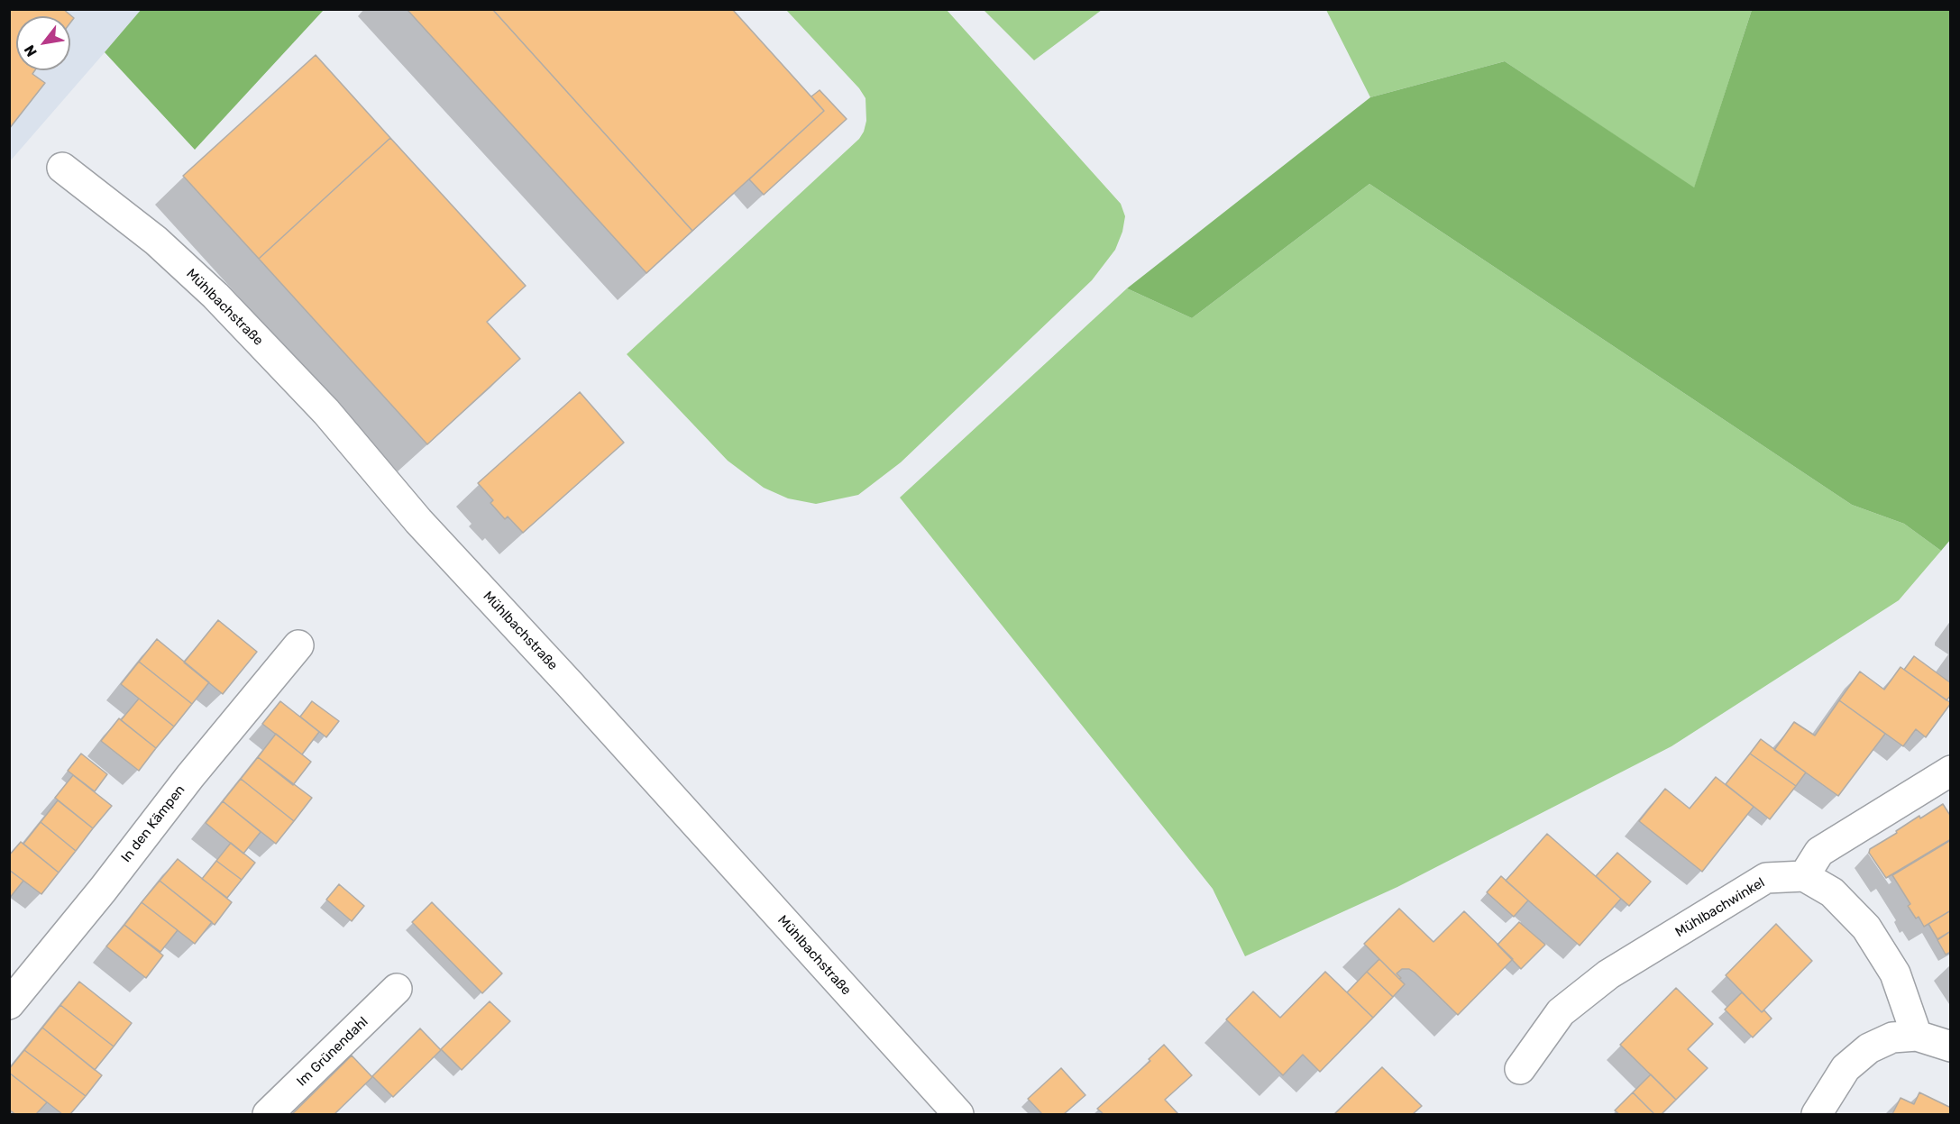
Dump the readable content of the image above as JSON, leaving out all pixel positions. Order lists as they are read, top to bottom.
{
  "streets": {
    "street": [
      "Mühlbachstraße",
      "In den Kämpen",
      "Mühlbachwinkel",
      "Im Grünendahl"
    ]
  },
  "north": "bottom left"
}
